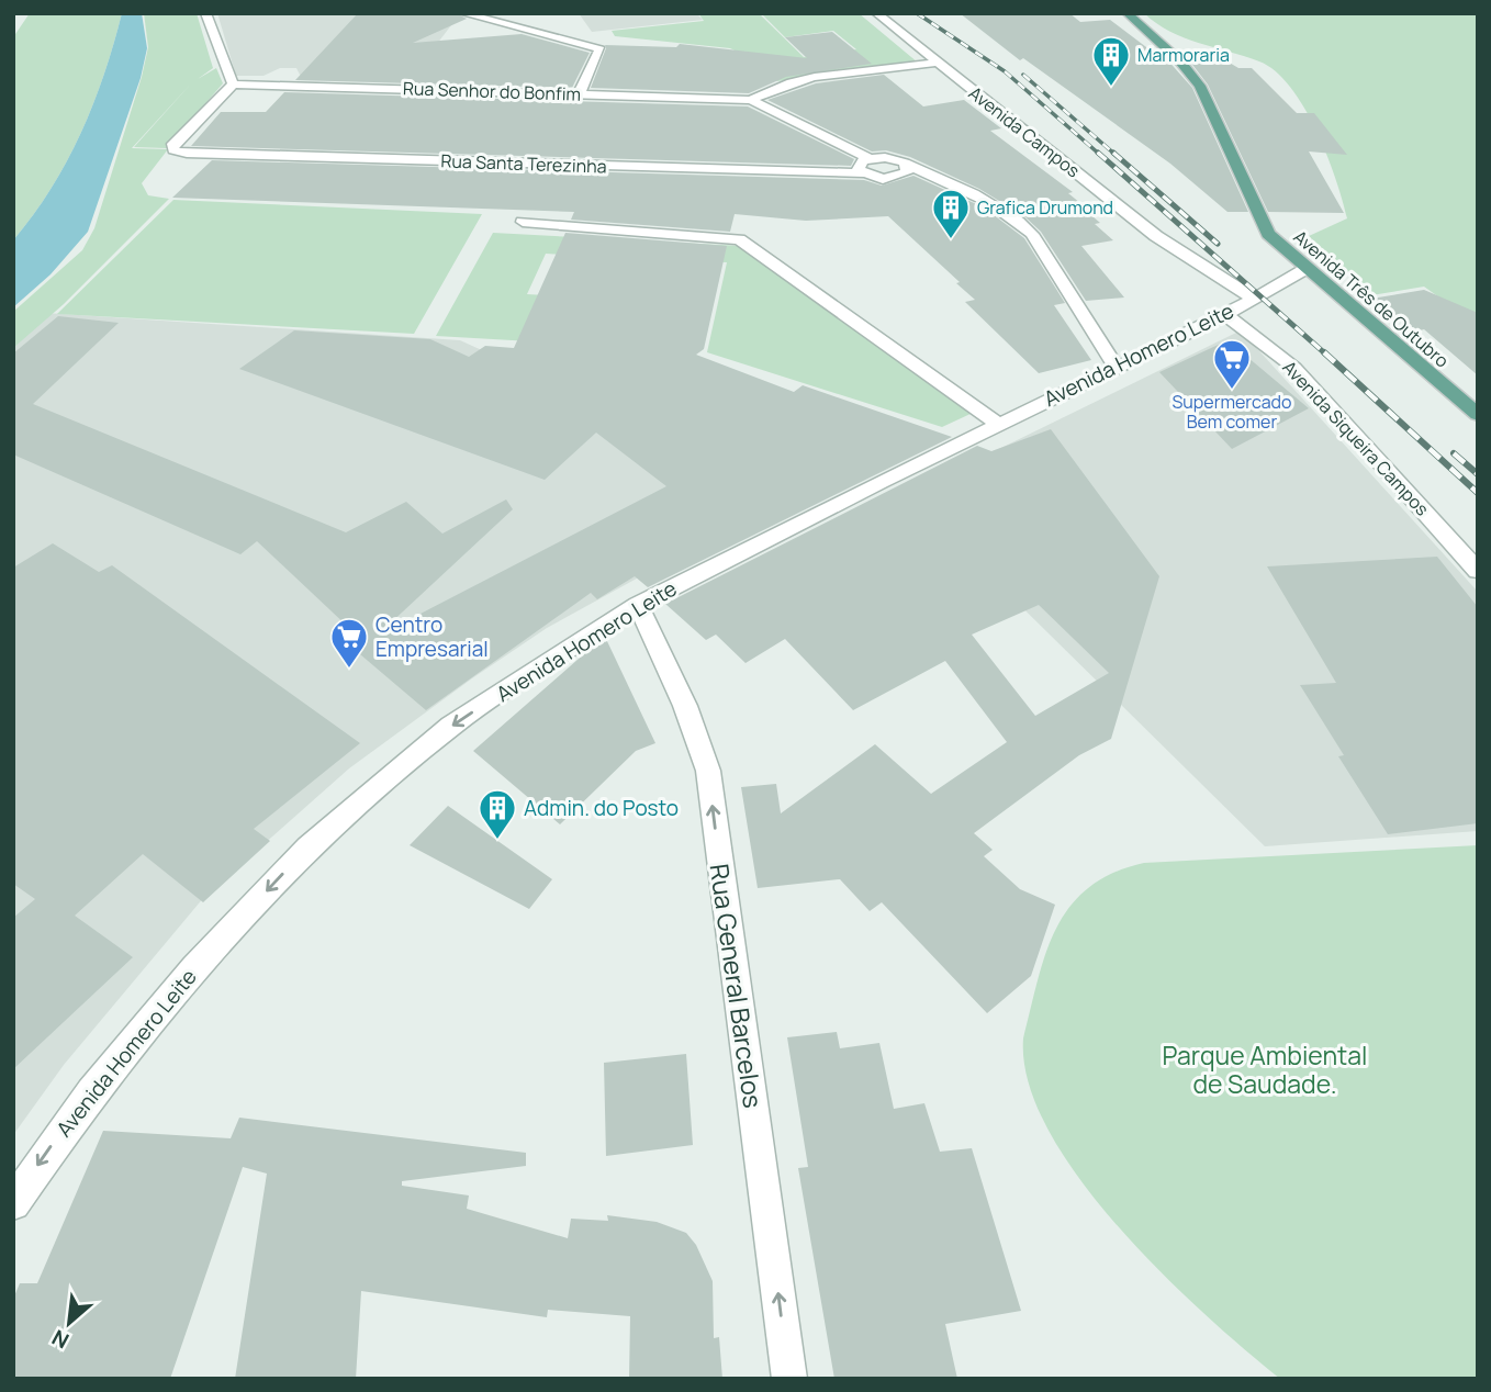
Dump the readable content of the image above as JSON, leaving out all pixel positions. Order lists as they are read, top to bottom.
{
  "streets": {
    "main road": ["Avenida Três de Outubro"],
    "street": [
      "Rua Senhor do Bonfim",
      "Avenida Campos",
      "Rua Santa Terezinha",
      "Avenida Homero Leite",
      "Avenida Siqueira Campos",
      "Rua General Barcelos"
    ]
  },
  "crossings": [
    ["Rua Senhor do Bonfim", "Rua Santa Terezinha"],
    ["Avenida Campos", "Avenida Homero Leite"],
    ["Avenida Três de Outubro", "Avenida Homero Leite"],
    ["Avenida Homero Leite", "Avenida Siqueira Campos"],
    ["Avenida Homero Leite", "Rua General Barcelos"]
  ],
  "one_way": ["Avenida Homero Leite", "Rua General Barcelos"],
  "parks": ["Parque Ambiental de Saudade."],
  "places": {
    "building": ["Marmoraria", "Grafica Drumond", "Admin. do Posto"],
    "supermarket": ["Supermercado Bem comer", "Centro Empresarial"]
  },
  "north": "bottom left"
}
